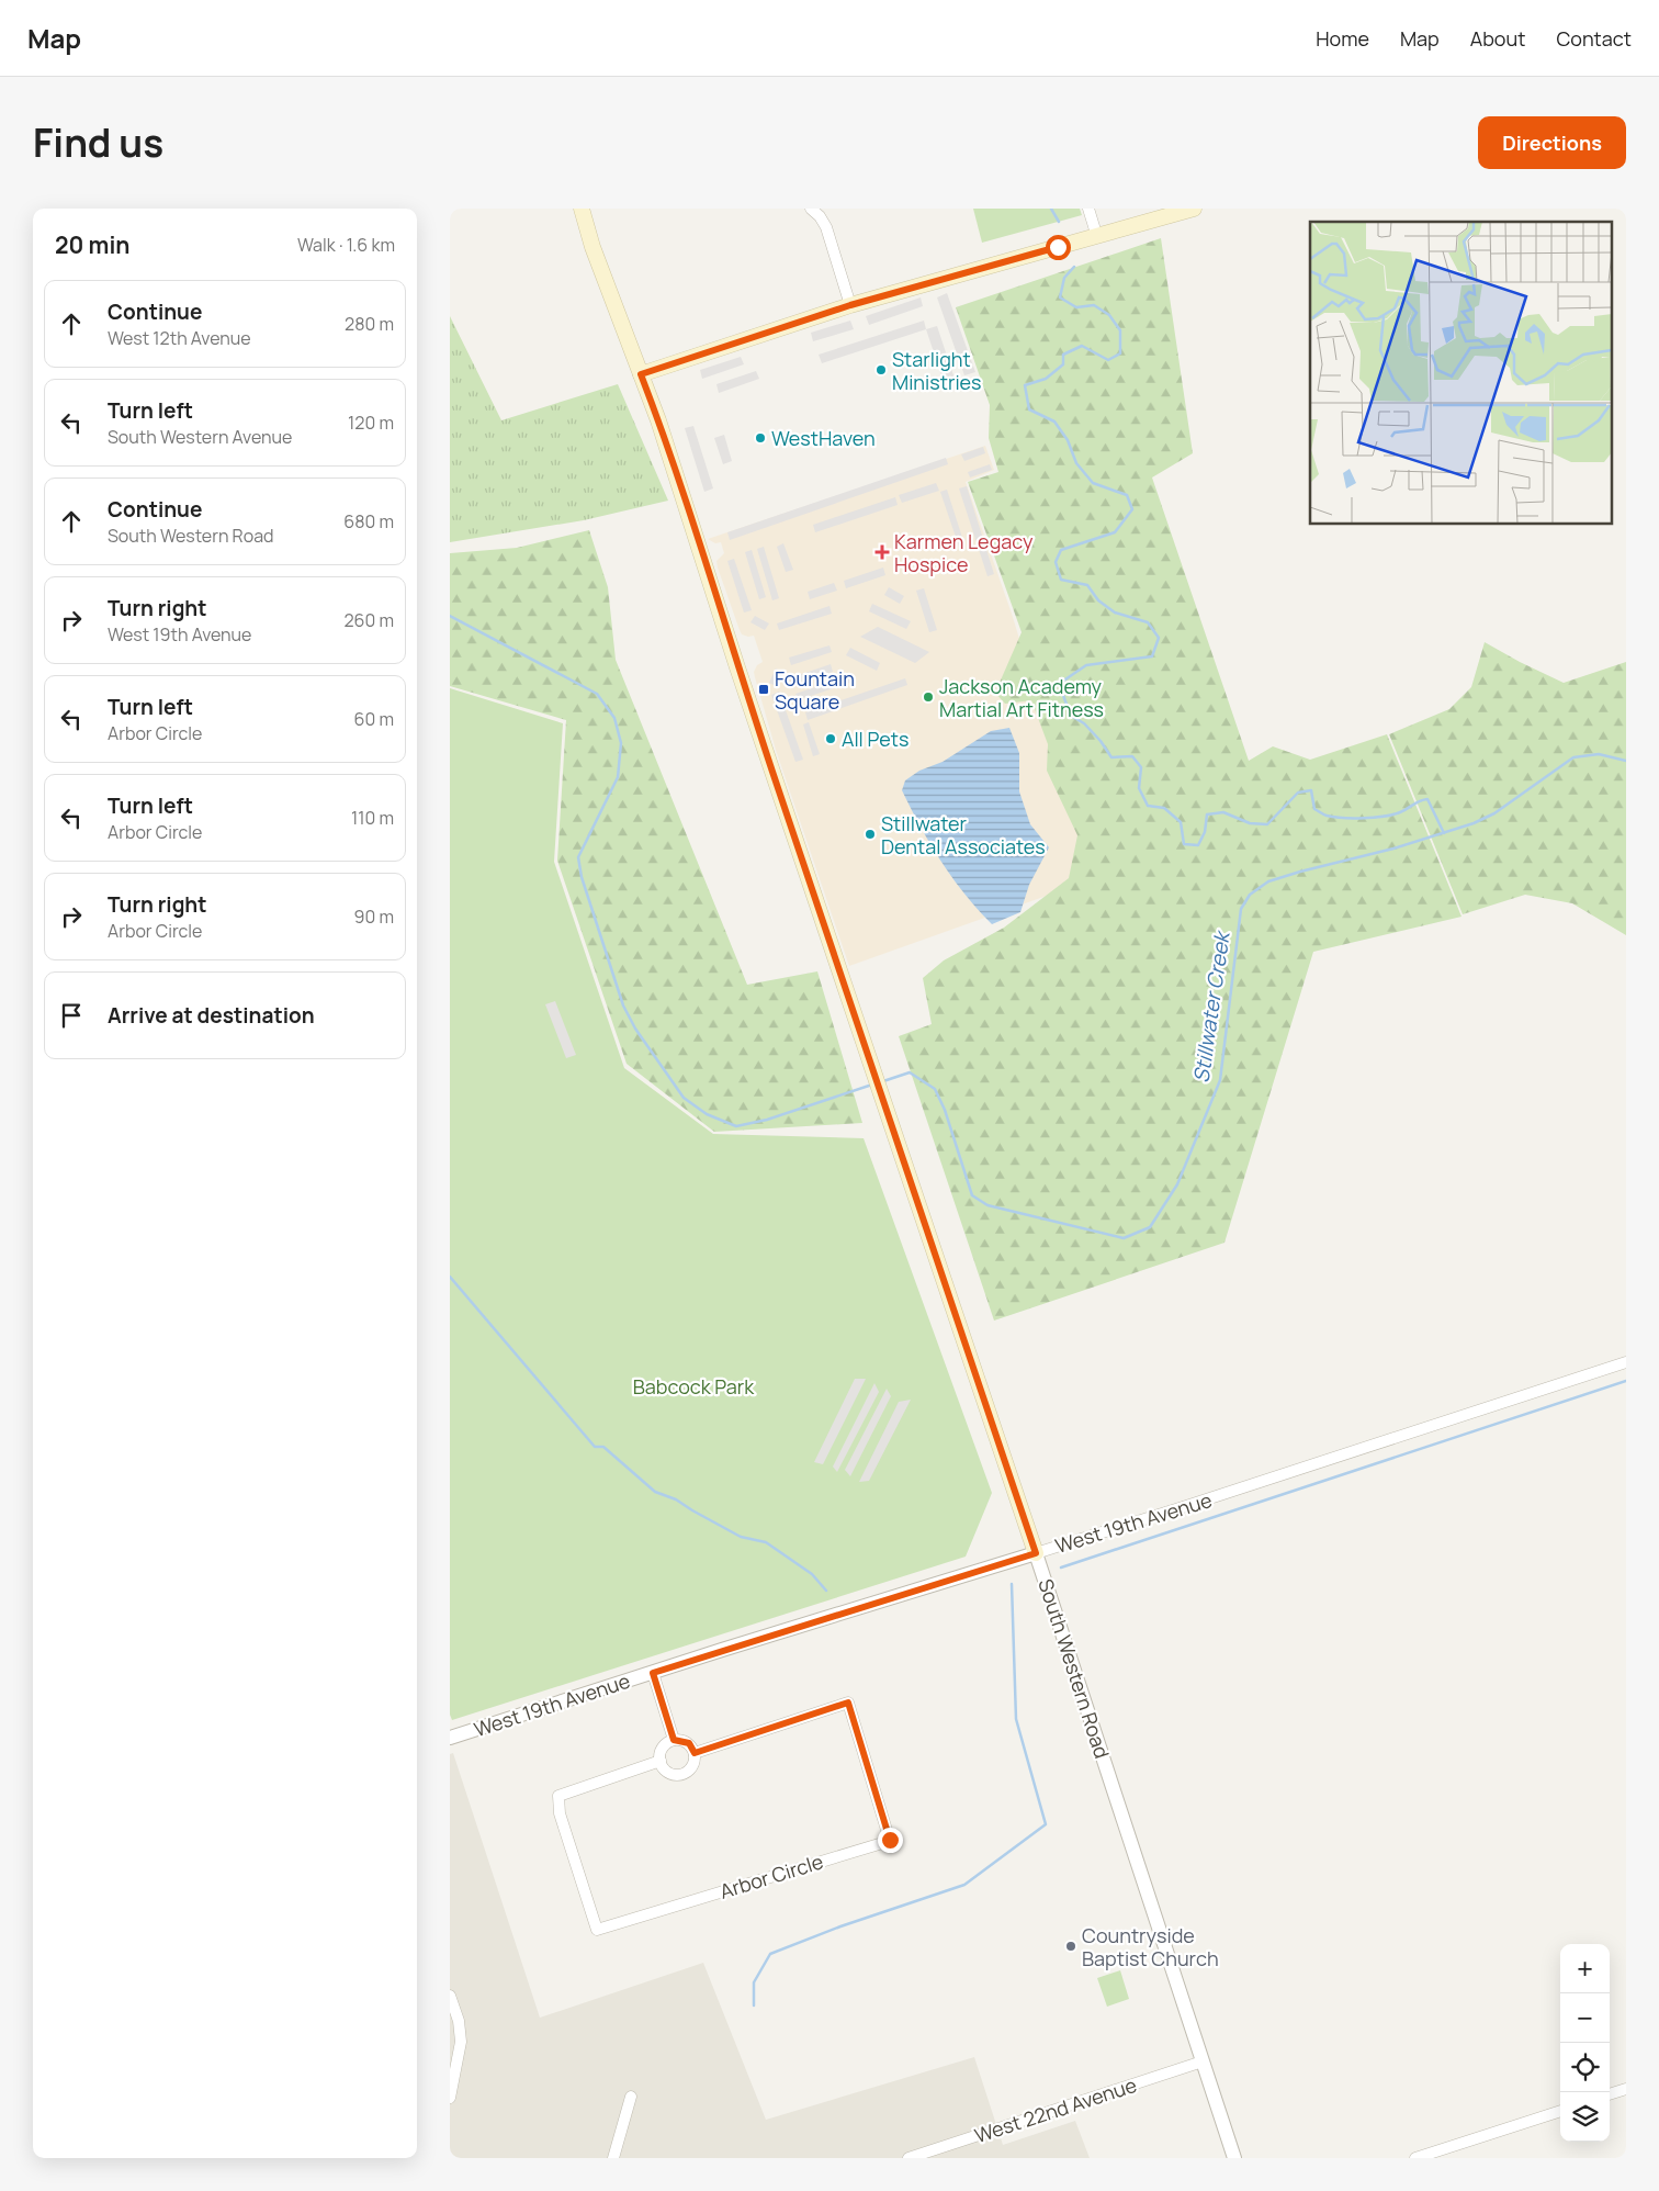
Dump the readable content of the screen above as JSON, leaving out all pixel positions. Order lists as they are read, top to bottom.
{
  "streets": {
    "main road": ["South Western Road"],
    "street": ["West 19th Avenue", "Arbor Circle", "West 22nd Avenue"]
  },
  "crossings": [
    ["West 19th Avenue", "South Western Road"],
    ["South Western Road", "West 22nd Avenue"]
  ],
  "water": ["Stillwater Creek"],
  "parks": ["Babcock Park"],
  "places": {
    "other": [
      "Starlight Ministries",
      "WestHaven",
      "Jackson Academy Martial Art Fitness",
      "All Pets",
      "Stillwater Dental Associates",
      "Countryside Baptist Church"
    ],
    "health": ["Karmen Legacy Hospice"],
    "transit": ["Fountain Square"]
  },
  "page": {
    "header": "Map",
    "nav": [
      "Home",
      "Map",
      "About",
      "Contact"
    ],
    "title": "Find us",
    "buttons": "Directions",
    "heading": ["20 min", "Walk · 1.6 km"],
    "list": [
      ["Continue", "West 12th Avenue", "280 m"],
      ["Turn left", "South Western Avenue", "120 m"],
      ["Continue", "South Western Road", "680 m"],
      ["Turn right", "West 19th Avenue", "260 m"],
      ["Turn left", "Arbor Circle", "60 m"],
      ["Turn left", "Arbor Circle", "110 m"],
      ["Turn right", "Arbor Circle", "90 m"],
      "Arrive at destination"
    ],
    "map_buttons": ["+", "−"]
  }
}
